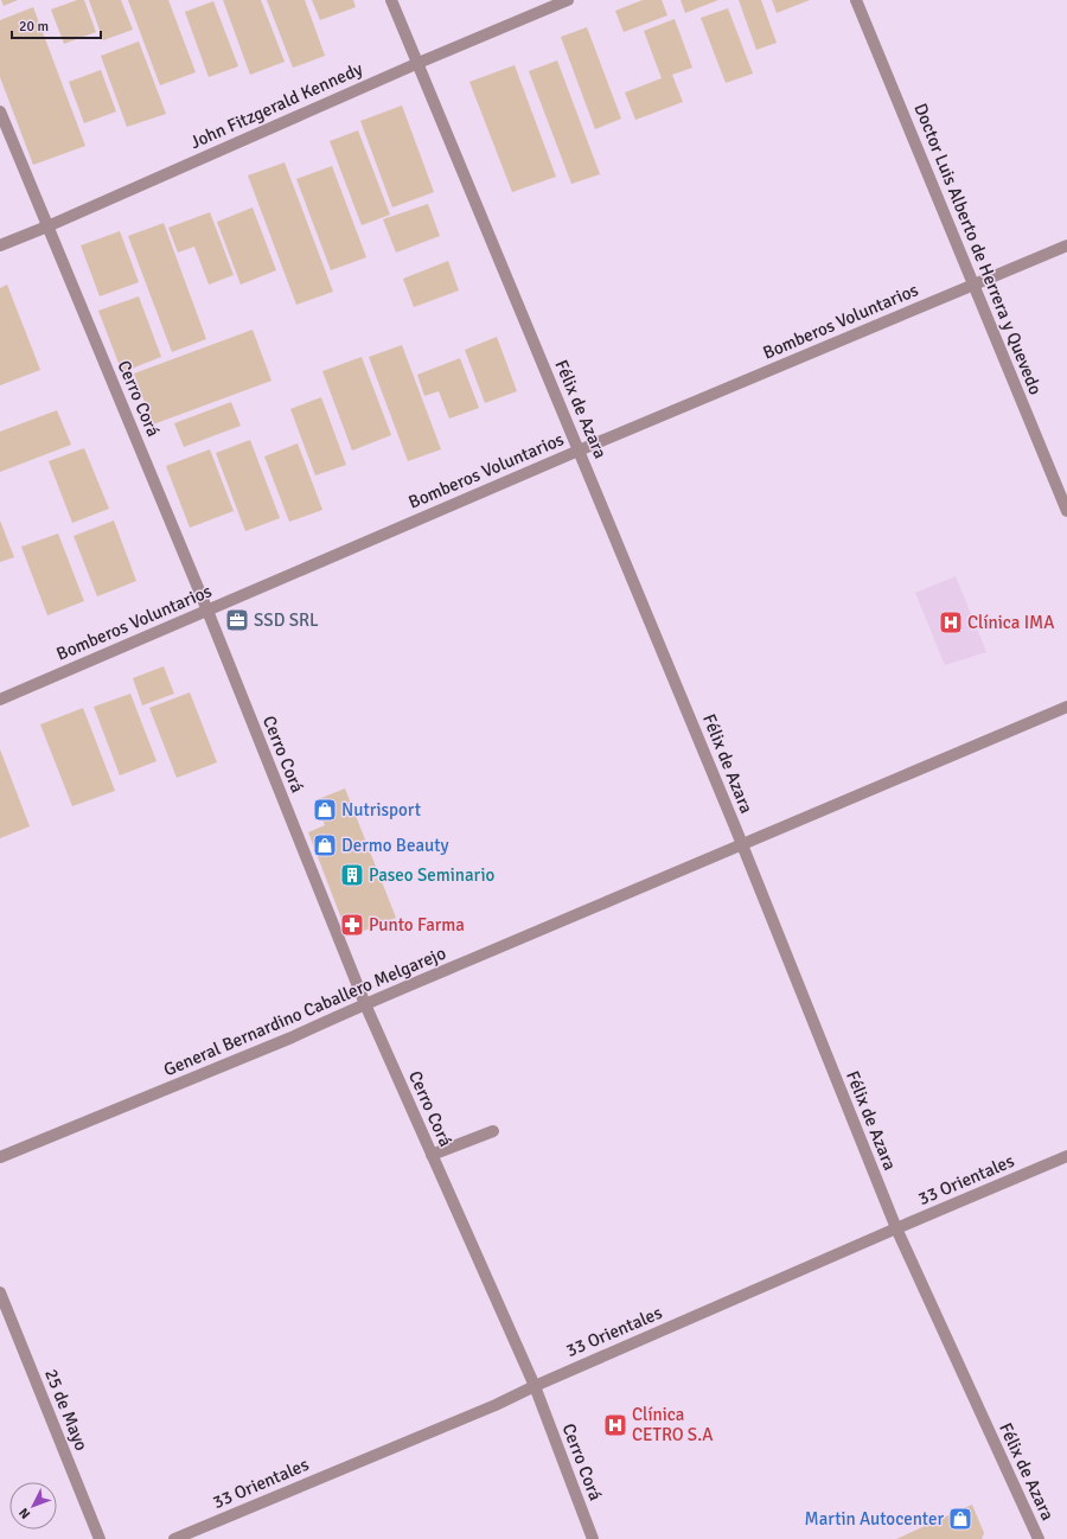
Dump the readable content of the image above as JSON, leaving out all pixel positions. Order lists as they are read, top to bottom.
{
  "streets": {
    "street": [
      "John Fitzgerald Kennedy",
      "Doctor Luis Alberto de Herrera y Quevedo",
      "Bomberos Voluntarios",
      "Cerro Corá",
      "Félix de Azara",
      "General Bernardino Caballero Melgarejo",
      "33 Orientales",
      "25 de Mayo"
    ]
  },
  "crossings": [
    ["John Fitzgerald Kennedy", "Cerro Corá"],
    ["John Fitzgerald Kennedy", "Félix de Azara"],
    ["Doctor Luis Alberto de Herrera y Quevedo", "Bomberos Voluntarios"],
    ["Bomberos Voluntarios", "Cerro Corá"],
    ["Bomberos Voluntarios", "Félix de Azara"],
    ["Cerro Corá", "General Bernardino Caballero Melgarejo"],
    ["Cerro Corá", "33 Orientales"],
    ["Félix de Azara", "General Bernardino Caballero Melgarejo"],
    ["Félix de Azara", "33 Orientales"]
  ],
  "places": {
    "office": ["SSD SRL"],
    "hospital": ["Clínica IMA", "Clínica CETRO S.A"],
    "shop": ["Nutrisport", "Dermo Beauty", "Martin Autocenter"],
    "building": ["Paseo Seminario"],
    "pharmacy": ["Punto Farma"]
  },
  "scale_bar": "20 m",
  "north": "bottom left"
}
